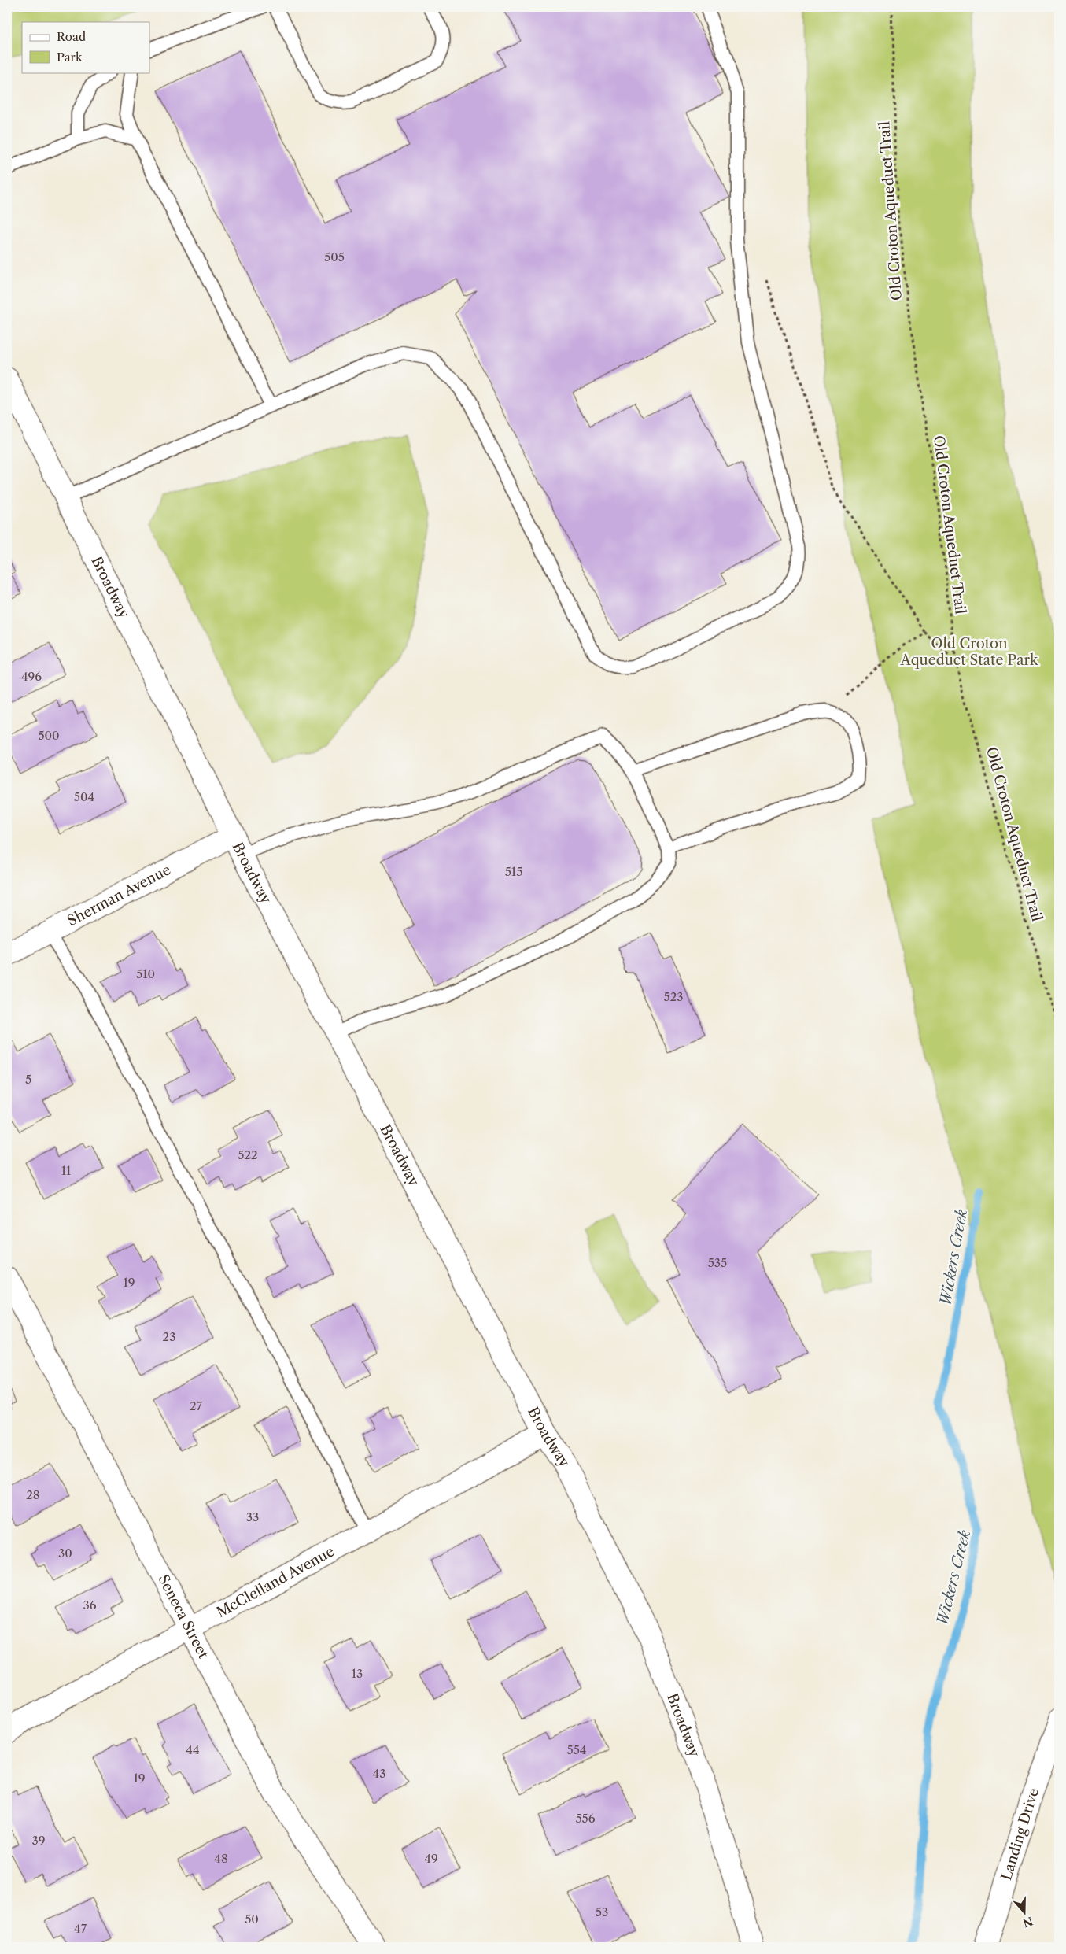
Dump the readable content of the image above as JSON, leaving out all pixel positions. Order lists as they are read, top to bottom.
{
  "streets": {
    "street": [
      "Broadway",
      "Sherman Avenue",
      "McClelland Avenue",
      "Seneca Street",
      "Landing Drive"
    ],
    "path": ["Old Croton Aqueduct Trail"]
  },
  "crossings": [
    ["Broadway", "Sherman Avenue"],
    ["Broadway", "McClelland Avenue"],
    ["McClelland Avenue", "Seneca Street"]
  ],
  "water": ["Wickers Creek"],
  "parks": ["Old Croton Aqueduct State Park"],
  "house_numbers": [
    "505",
    "496",
    "500",
    "504",
    "515",
    "510",
    "523",
    "5",
    "522",
    "11",
    "535",
    "19",
    "23",
    "27",
    "28",
    "33",
    "30",
    "36",
    "13",
    "44",
    "554",
    "43",
    "19",
    "556",
    "39",
    "48",
    "49",
    "53",
    "50",
    "47"
  ],
  "legend": ["Road", "Park"],
  "north": "bottom"
}
